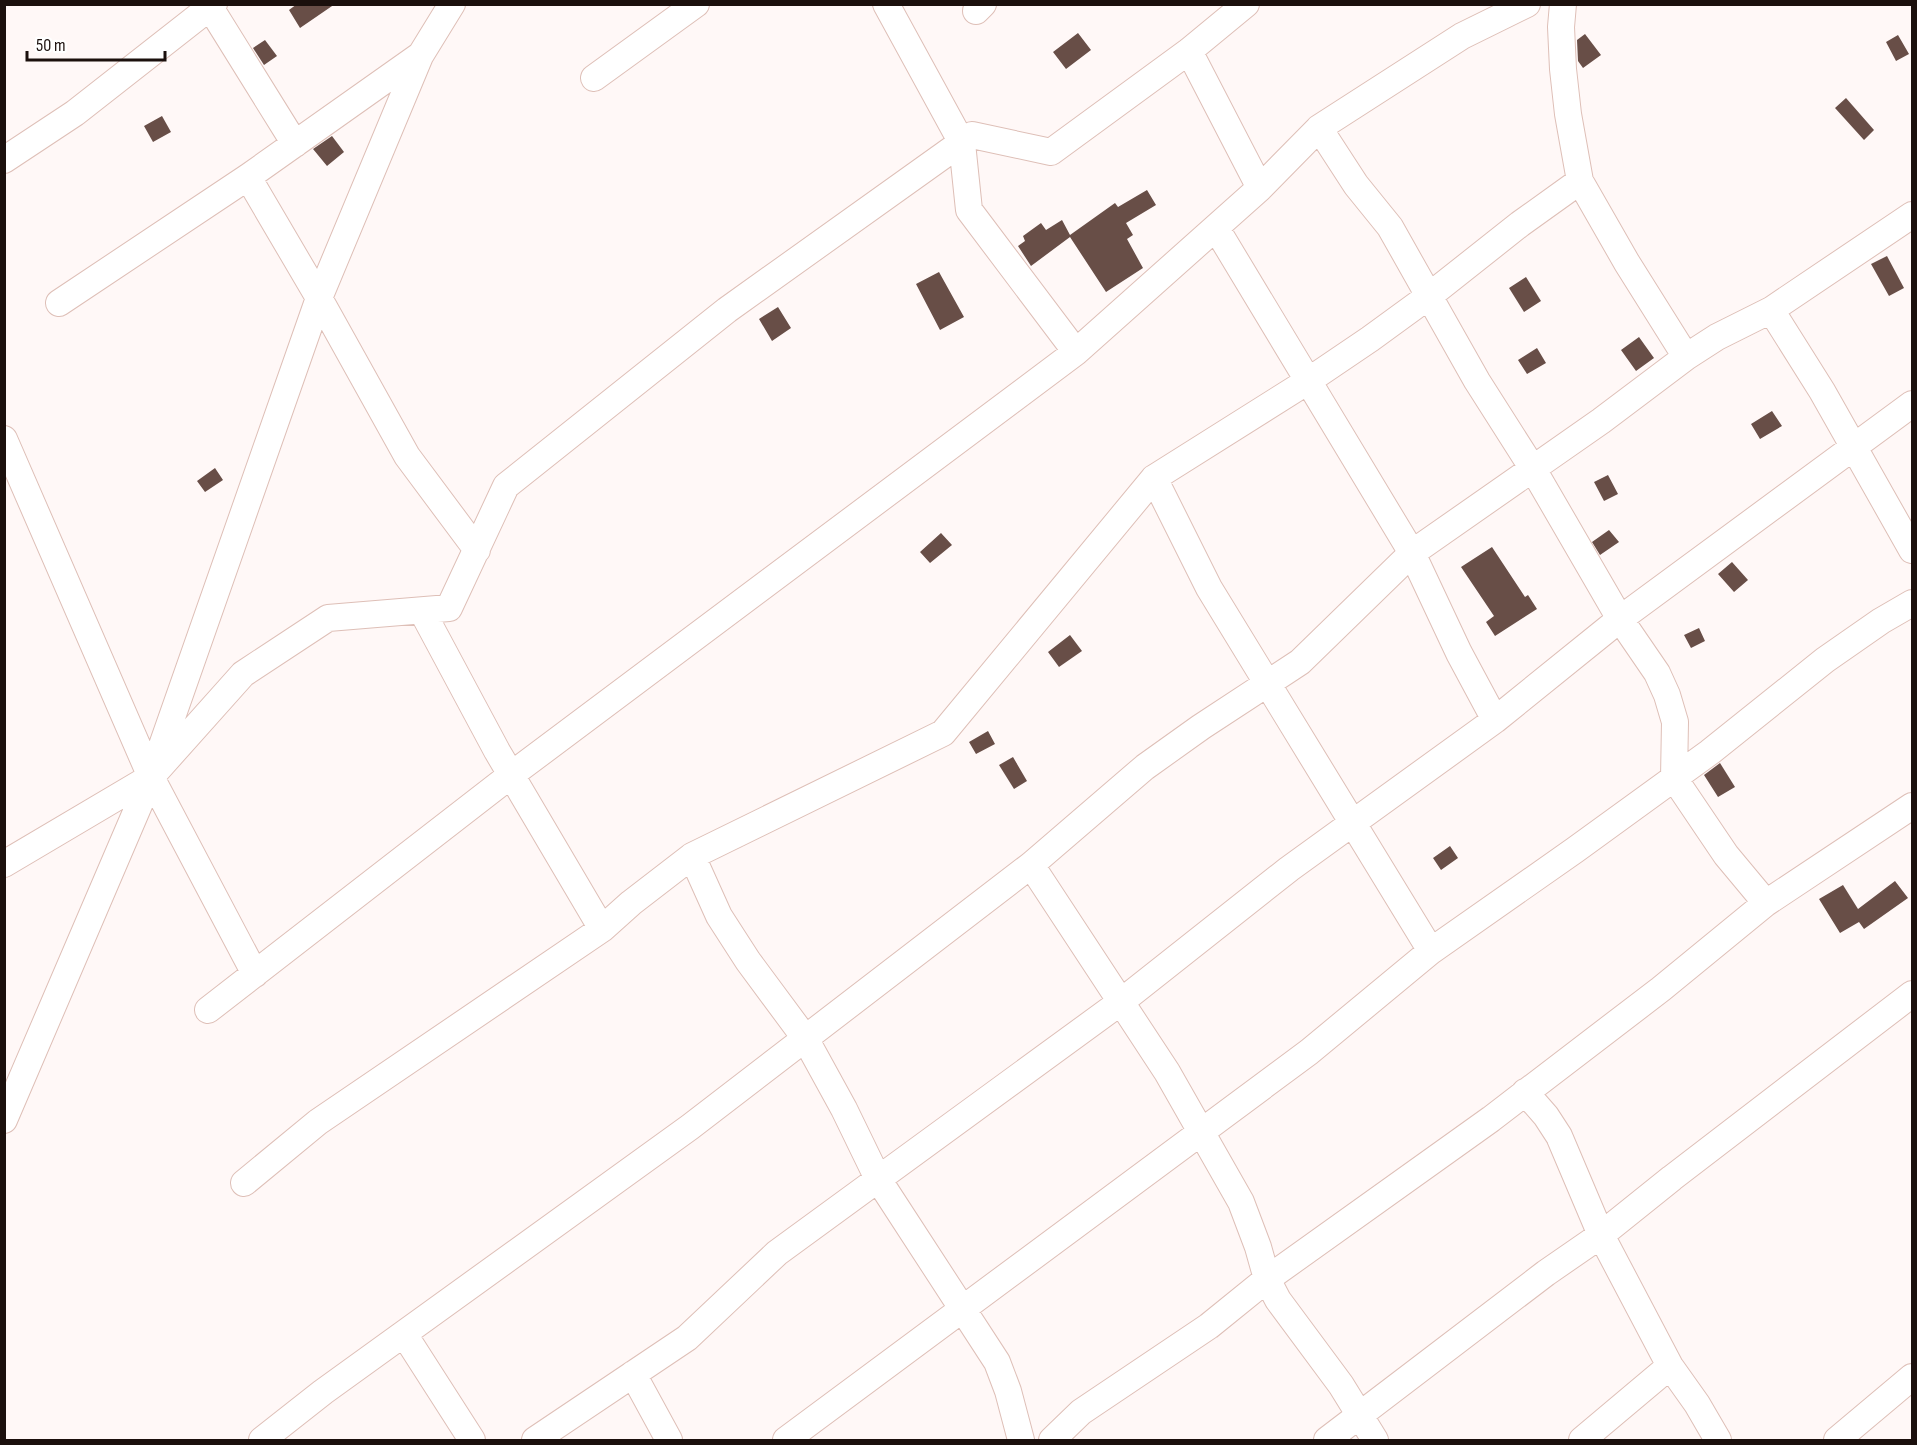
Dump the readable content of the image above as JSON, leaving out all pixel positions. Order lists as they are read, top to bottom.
{
  "scale_bar": "50 m"
}
